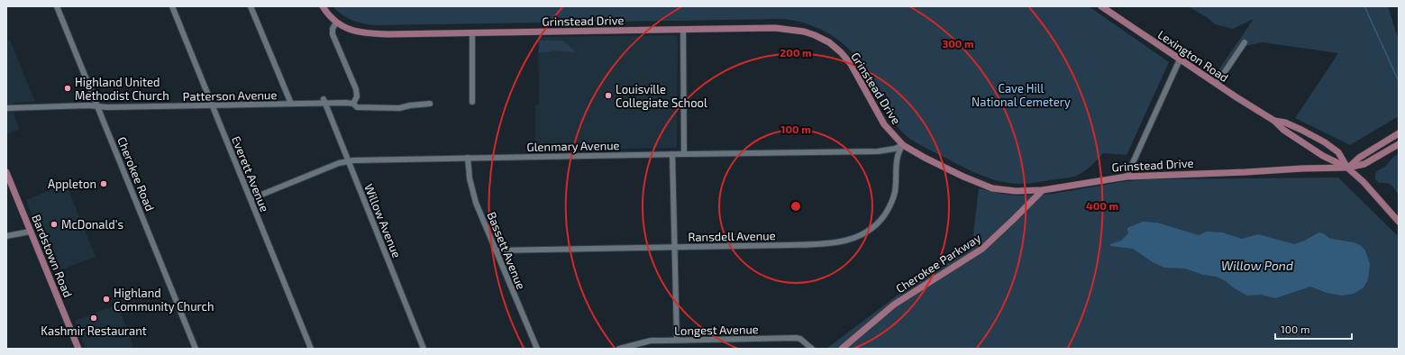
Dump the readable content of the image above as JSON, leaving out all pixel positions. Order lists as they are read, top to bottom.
{
  "streets": {
    "main road": [
      "Grinstead Drive",
      "Lexington Road",
      "Bardstown Road",
      "Cherokee Parkway"
    ],
    "street": [
      "Patterson Avenue",
      "Glenmary Avenue",
      "Cherokee Road",
      "Everett Avenue",
      "Willow Avenue",
      "Ransdell Avenue",
      "Bassett Avenue",
      "Longest Avenue"
    ]
  },
  "crossings": [
    ["Grinstead Drive", "Lexington Road"],
    ["Grinstead Drive", "Glenmary Avenue"],
    ["Grinstead Drive", "Ransdell Avenue"],
    ["Grinstead Drive", "Cherokee Parkway"],
    ["Patterson Avenue", "Cherokee Road"],
    ["Patterson Avenue", "Everett Avenue"],
    ["Patterson Avenue", "Willow Avenue"],
    ["Glenmary Avenue", "Everett Avenue"],
    ["Glenmary Avenue", "Willow Avenue"],
    ["Glenmary Avenue", "Ransdell Avenue"],
    ["Glenmary Avenue", "Bassett Avenue"],
    ["Ransdell Avenue", "Bassett Avenue"]
  ],
  "water": ["Willow Pond"],
  "parks": ["Cave Hill National Cemetery"],
  "places": [
    "Highland United Methodist Church",
    "Louisville Collegiate School",
    "Appleton",
    "McDonald's",
    "Highland Community Church",
    "Kashmir Restaurant"
  ],
  "scale_bar": "100 m",
  "rings": [
    "300 m",
    "200 m",
    "100 m",
    "400 m"
  ]
}
